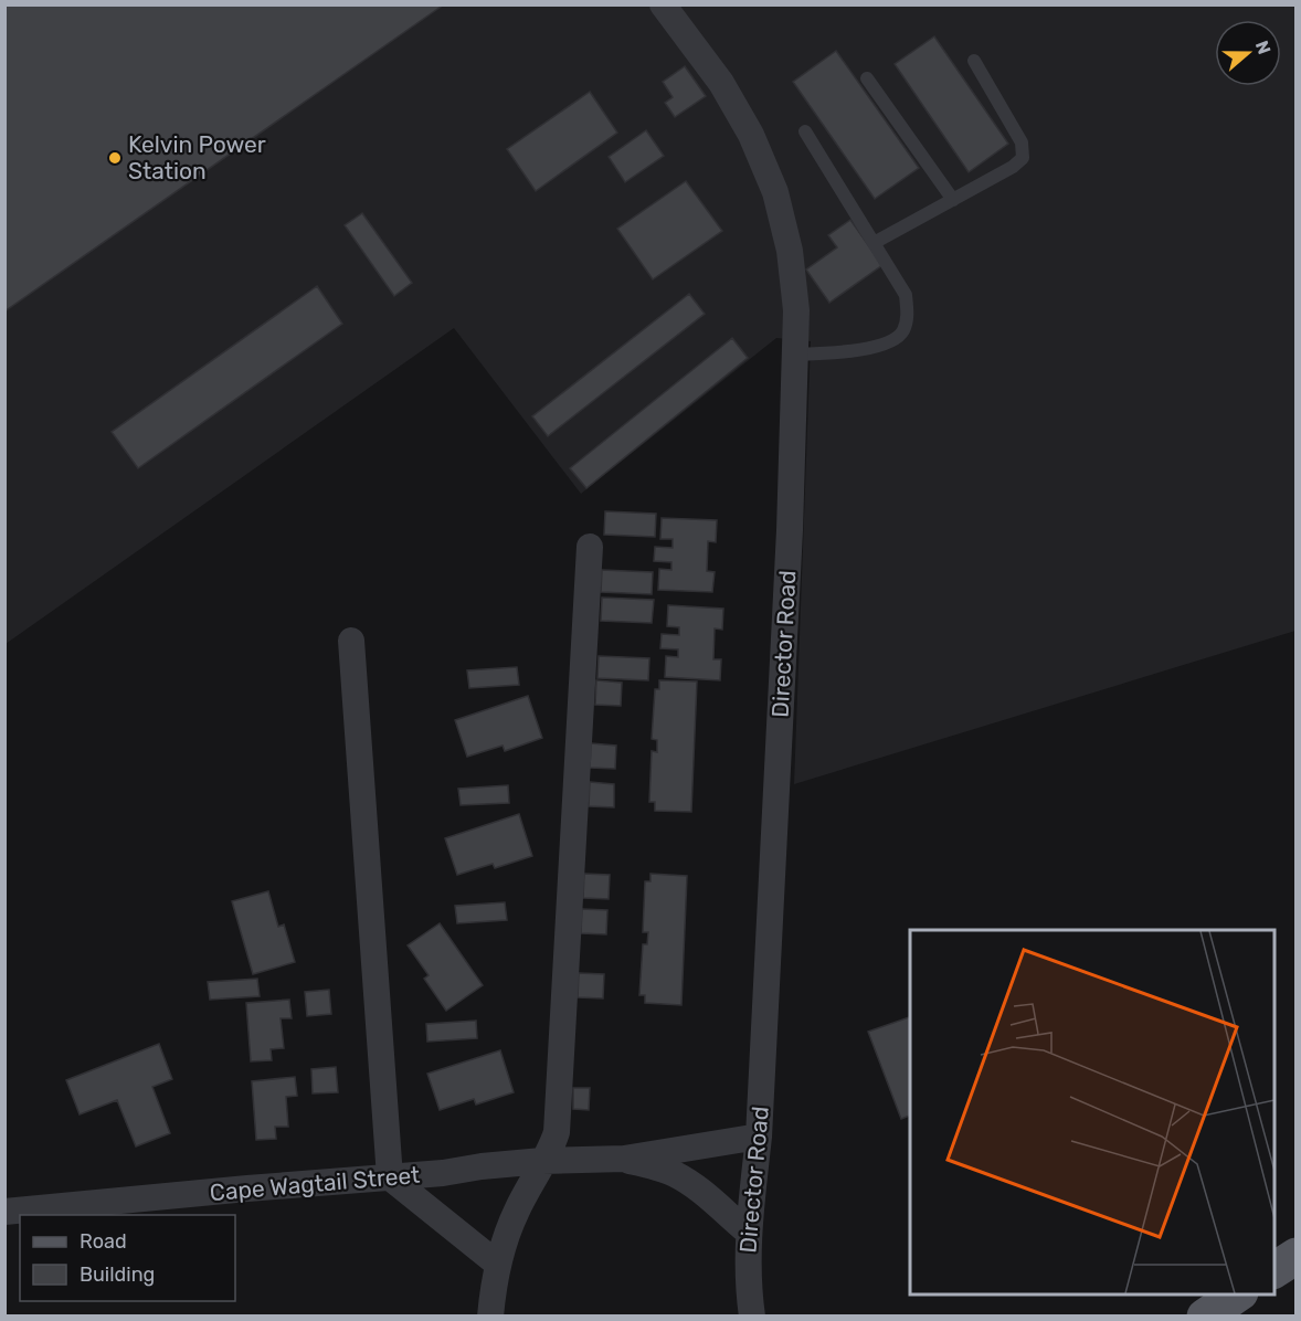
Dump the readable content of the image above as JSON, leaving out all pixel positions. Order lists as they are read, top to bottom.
{
  "streets": {
    "street": ["Director Road", "Cape Wagtail Street"]
  },
  "places": ["Kelvin Power Station"],
  "legend": ["Road", "Building"],
  "north": "right"
}
